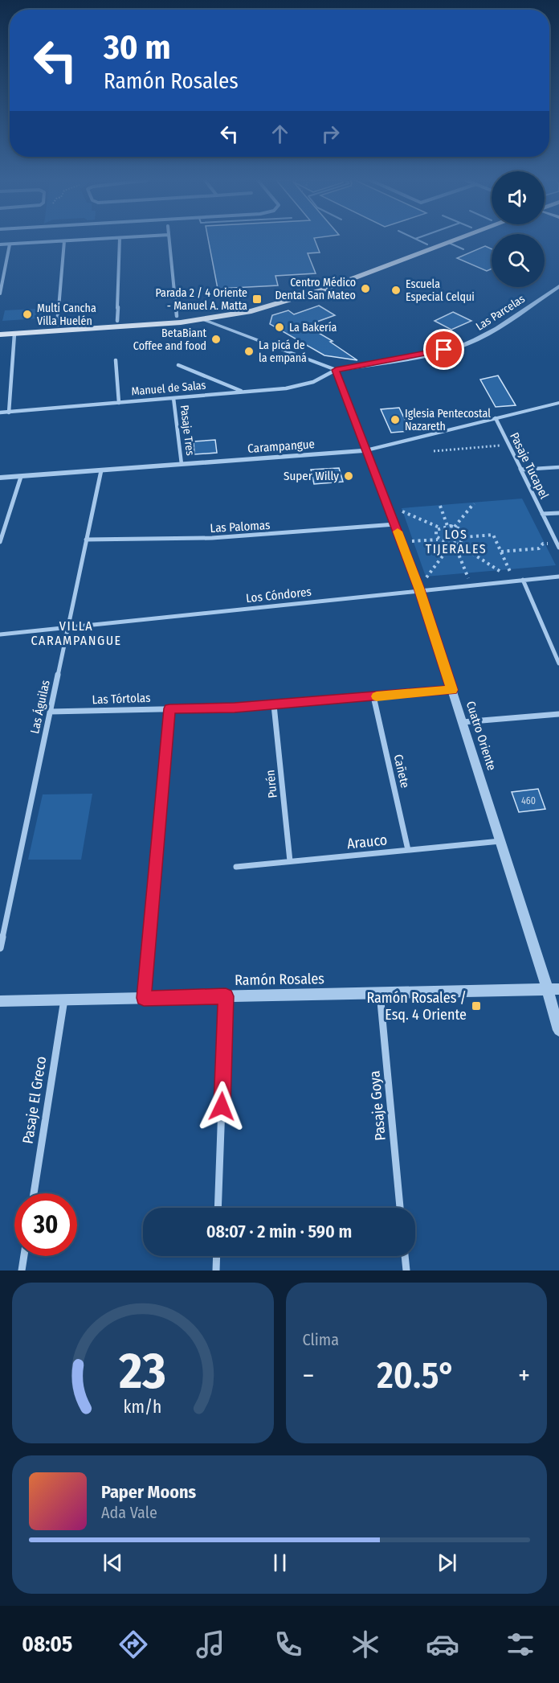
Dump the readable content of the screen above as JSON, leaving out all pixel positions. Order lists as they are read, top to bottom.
{
  "streets": {
    "street": [
      "Las Parcelas",
      "Manuel de Salas",
      "Pasaje Tres",
      "Carampangue",
      "Pasaje Tucapel",
      "Las Palomas",
      "Los Cóndores",
      "Las Tórtolas",
      "Las Águilas",
      "Cuatro Oriente",
      "Cañete",
      "Purén",
      "Arauco",
      "Ramón Rosales",
      "Pasaje El Greco",
      "Pasaje Goya"
    ]
  },
  "crossings": [
    ["Las Parcelas", "Manuel de Salas"],
    ["Las Parcelas", "Cuatro Oriente"],
    ["Manuel de Salas", "Pasaje Tres"],
    ["Manuel de Salas", "Cuatro Oriente"],
    ["Pasaje Tres", "Carampangue"],
    ["Carampangue", "Pasaje Tucapel"],
    ["Carampangue", "Las Águilas"],
    ["Carampangue", "Cuatro Oriente"],
    ["Las Palomas", "Las Águilas"],
    ["Las Palomas", "Cuatro Oriente"],
    ["Los Cóndores", "Las Águilas"],
    ["Los Cóndores", "Cuatro Oriente"],
    ["Las Tórtolas", "Las Águilas"],
    ["Las Tórtolas", "Cuatro Oriente"],
    ["Las Tórtolas", "Cañete"],
    ["Las Tórtolas", "Purén"],
    ["Cuatro Oriente", "Arauco"],
    ["Cuatro Oriente", "Ramón Rosales"],
    ["Cañete", "Arauco"],
    ["Purén", "Arauco"],
    ["Ramón Rosales", "Pasaje El Greco"],
    ["Ramón Rosales", "Pasaje Goya"]
  ],
  "districts": ["LOS TIJERALES", "VILLA CARAMPANGUE"],
  "places": {
    "other": [
      "Centro Médico Dental San Mateo",
      "Escuela Especial Celqui",
      "Multi Cancha Villa Huelén",
      "La Bakería",
      "BetaBiant Coffee and food",
      "La picá de la empaná",
      "Iglesia Pentecostal Nazareth",
      "Super Willy"
    ],
    "transit": ["Parada 2 / 4 Oriente - Manuel A. Matta", "Ramón Rosales / Esq. 4 Oriente"]
  },
  "house_numbers": ["460"],
  "page": {
    "turn": ["30 m", "Ramón Rosales"],
    "limit": "30",
    "trip": "08:07 · 2 min · 590 m",
    "tile": "Clima",
    "heat": ["−", "20.5°", "+"],
    "song": ["Paper Moons", "Ada Vale"],
    "tabs": "08:05",
    "gauge": ["23", "km/h"]
  }
}
